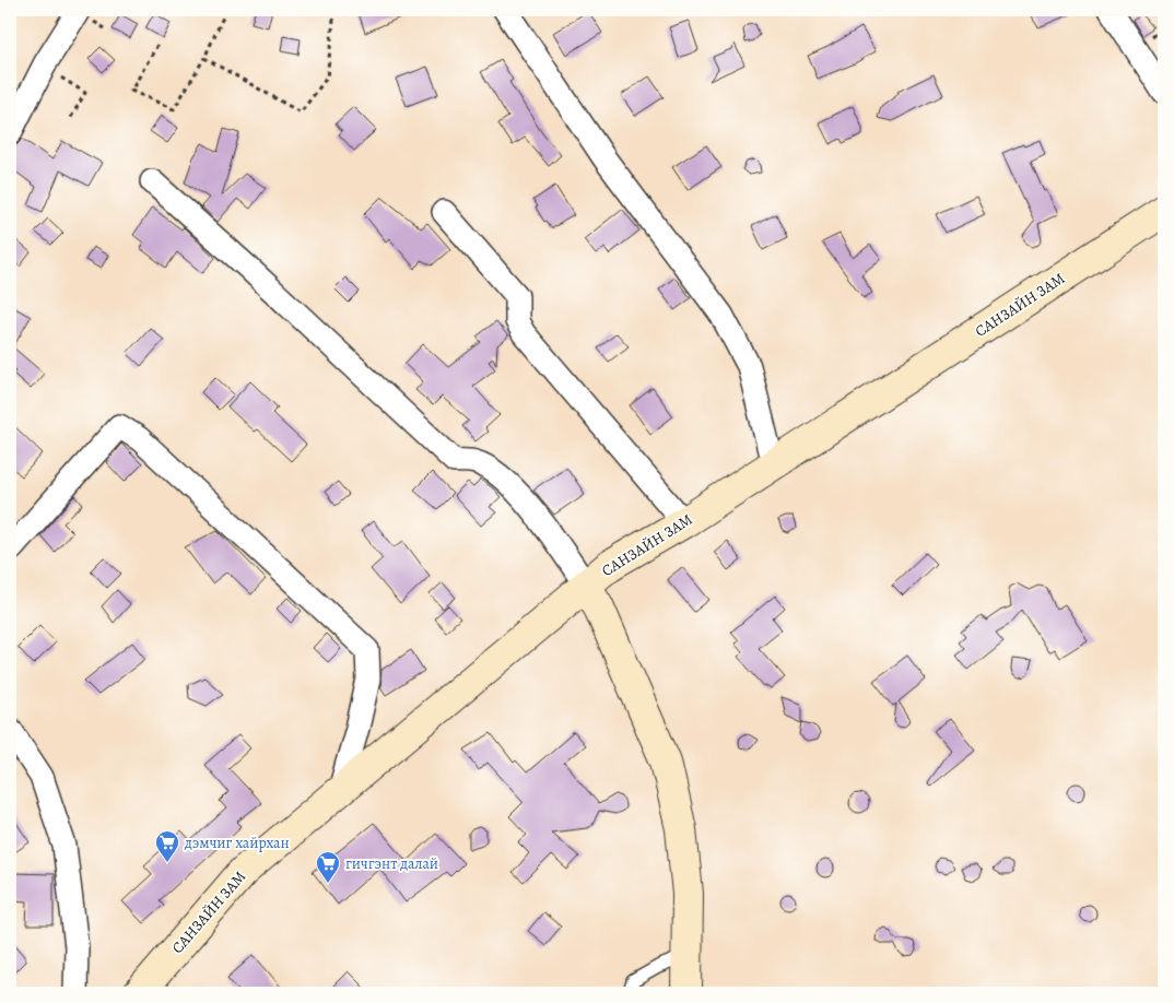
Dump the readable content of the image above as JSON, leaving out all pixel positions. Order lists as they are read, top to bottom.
{
  "streets": {
    "main road": ["САНЗАЙН ЗАМ"]
  },
  "places": {
    "supermarket": ["дэмчиг хайрхан", "гичгэнт далай"]
  }
}
